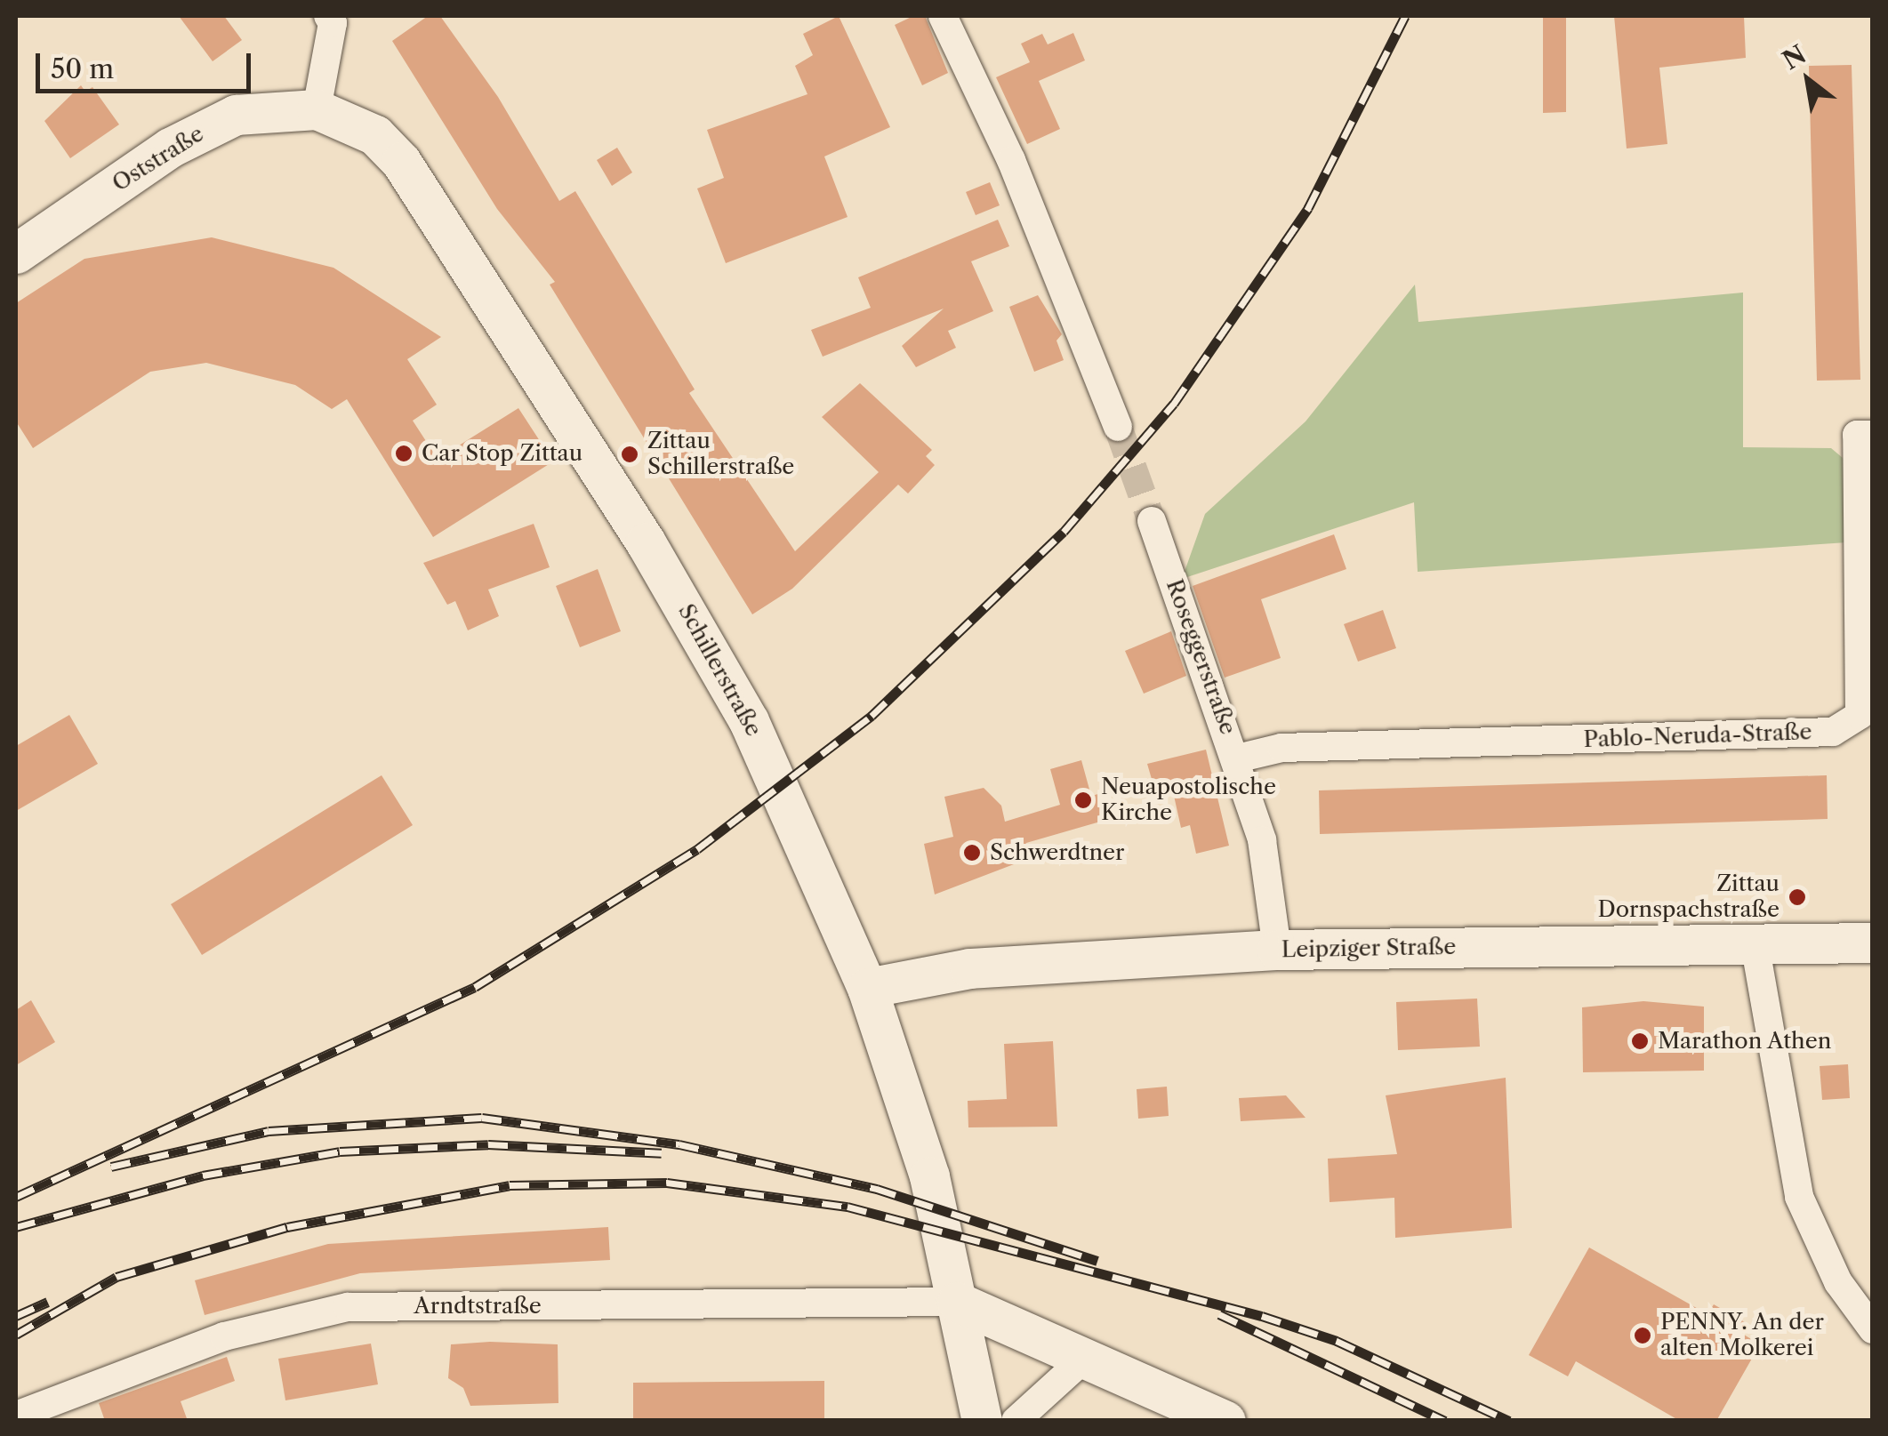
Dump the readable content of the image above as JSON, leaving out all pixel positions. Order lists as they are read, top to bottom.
{
  "streets": {
    "main road": ["Oststraße", "Schillerstraße", "Leipziger Straße"],
    "street": ["Roseggerstraße", "Pablo-Neruda-Straße", "Arndtstraße"]
  },
  "crossings": [
    ["Oststraße", "Schillerstraße"],
    ["Roseggerstraße", "Pablo-Neruda-Straße"],
    ["Roseggerstraße", "Leipziger Straße"],
    ["Schillerstraße", "Leipziger Straße"],
    ["Schillerstraße", "Arndtstraße"]
  ],
  "places": [
    "Car Stop Zittau",
    "Zittau Schillerstraße",
    "Neuapostolische Kirche",
    "Schwerdtner",
    "Zittau Dornspachstraße",
    "Marathon Athen",
    "PENNY. An der alten Molkerei"
  ],
  "scale_bar": "50 m",
  "north": "top left"
}
